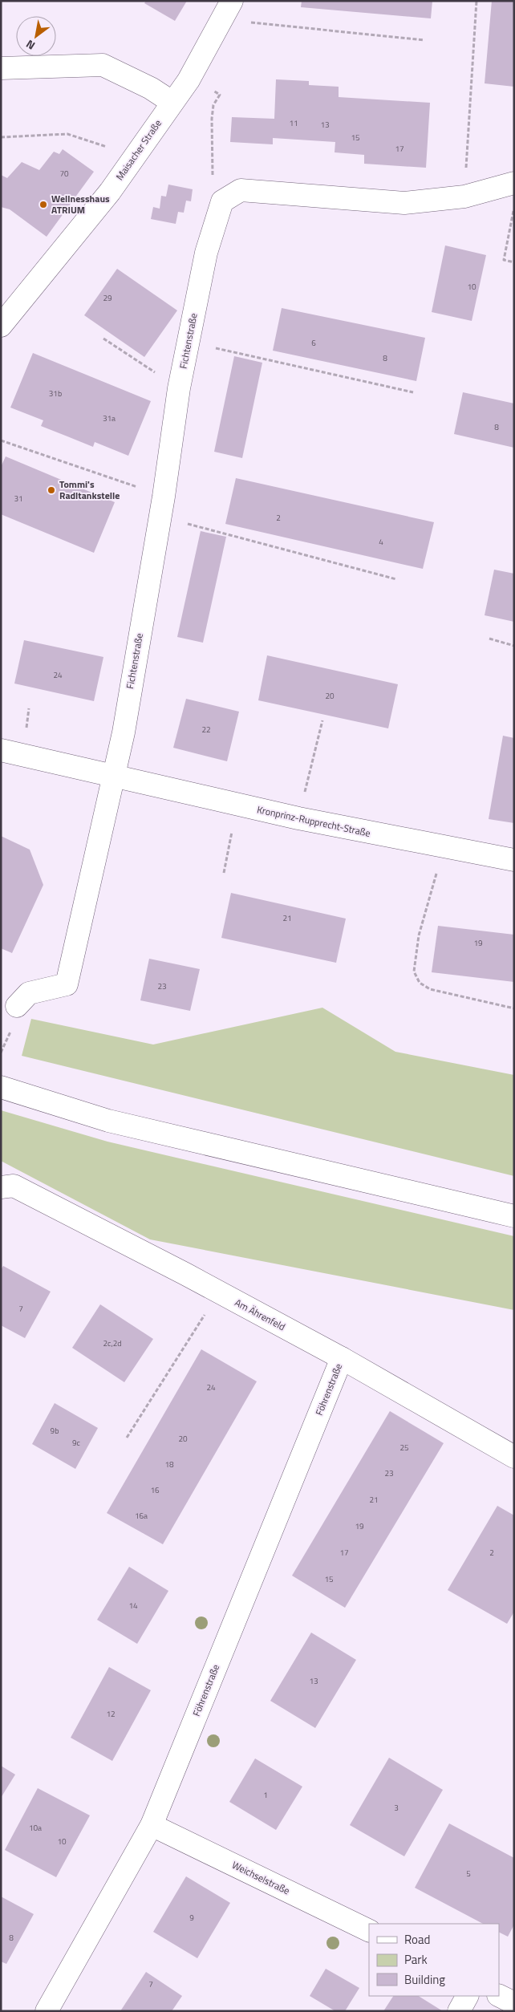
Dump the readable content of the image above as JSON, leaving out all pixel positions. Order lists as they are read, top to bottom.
{
  "streets": {
    "main road": [
      "Maisacher Straße",
      "Fichtenstraße",
      "Kronprinz-Rupprecht-Straße",
      "Am Ährenfeld",
      "Föhrenstraße",
      "Weichselstraße"
    ]
  },
  "crossings": [
    ["Fichtenstraße", "Kronprinz-Rupprecht-Straße"],
    ["Am Ährenfeld", "Föhrenstraße"],
    ["Föhrenstraße", "Weichselstraße"]
  ],
  "places": ["Wellnesshaus ATRIUM", "Tommi's Radltankstelle"],
  "house_numbers": [
    "11",
    "13",
    "15",
    "17",
    "70",
    "10",
    "29",
    "6",
    "8",
    "31b",
    "31a",
    "8",
    "31",
    "2",
    "4",
    "24",
    "20",
    "22",
    "21",
    "19",
    "23",
    "7",
    "2c,2d",
    "24",
    "9b",
    "20",
    "9c",
    "25",
    "18",
    "23",
    "16",
    "21",
    "16a",
    "19",
    "17",
    "2",
    "15",
    "14",
    "13",
    "12",
    "1",
    "3",
    "10a",
    "10",
    "5",
    "9",
    "8",
    "7"
  ],
  "legend": ["Road", "Park", "Building"],
  "north": "bottom left"
}
